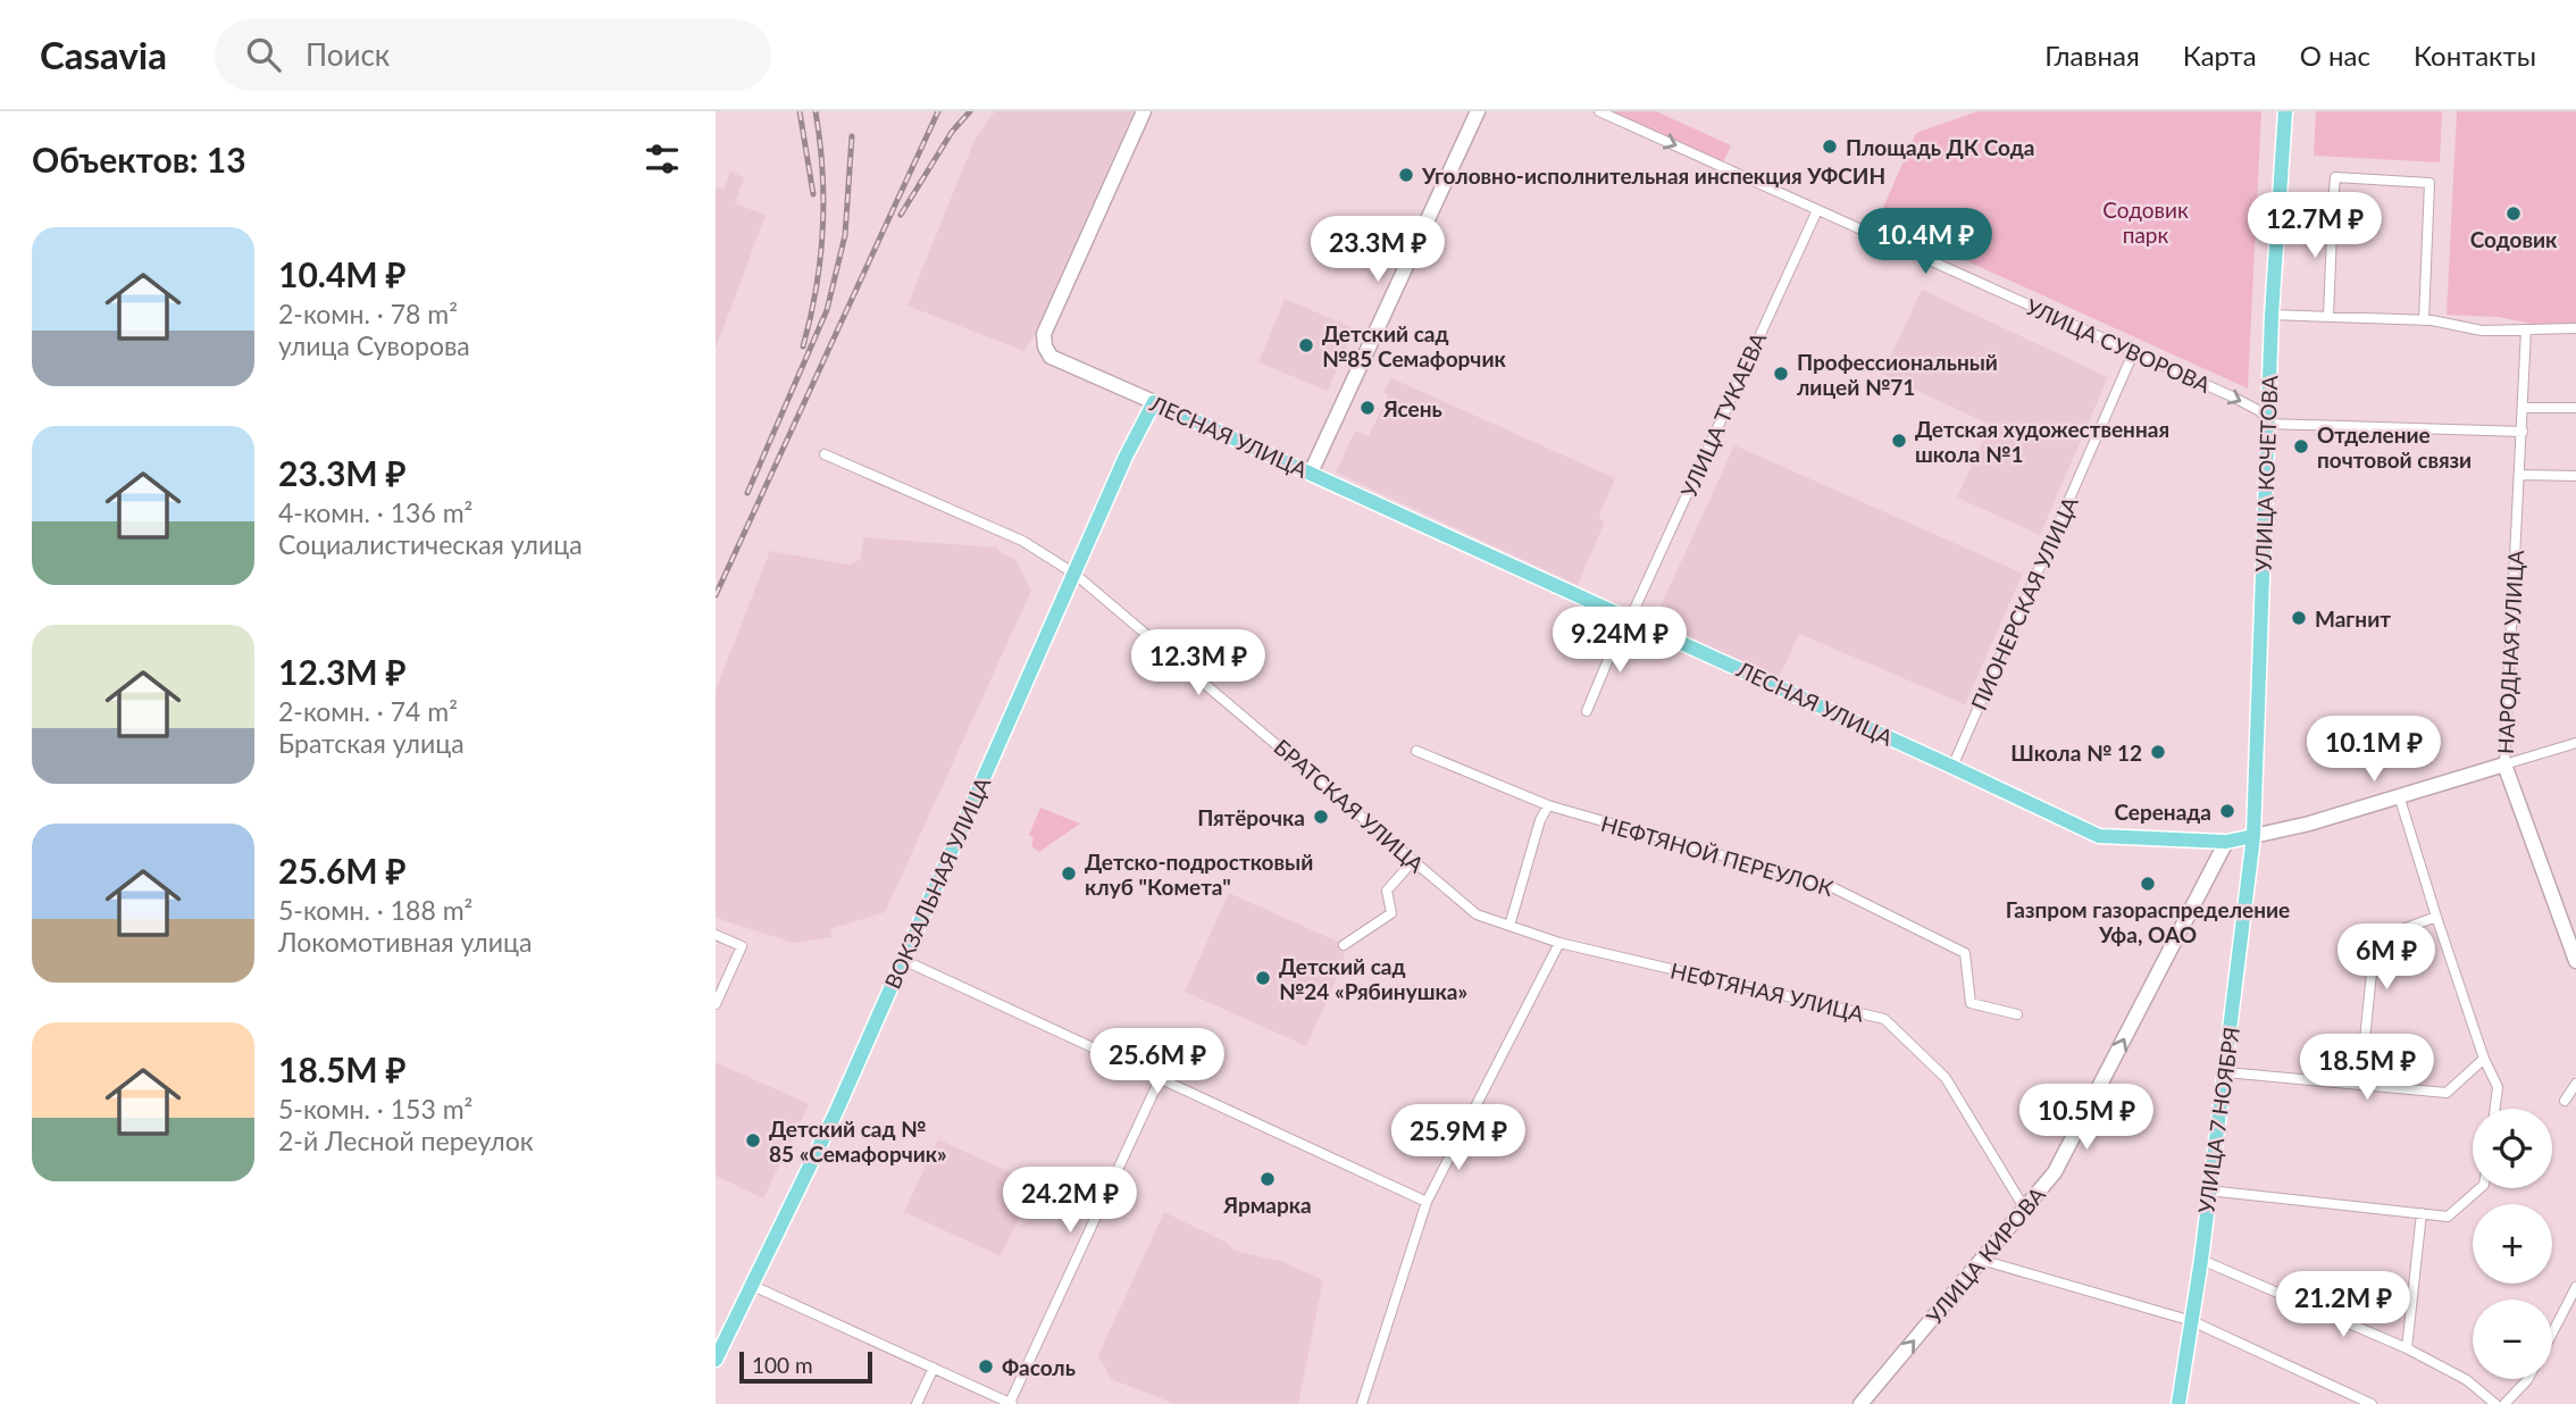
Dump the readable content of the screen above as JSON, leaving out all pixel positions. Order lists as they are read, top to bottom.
{
  "streets": {
    "main road": [
      "ЛЕСНАЯ УЛИЦА",
      "УЛИЦА КОЧЕТОВА",
      "ВОКЗАЛЬНАЯ УЛИЦА",
      "УЛИЦА 7 НОЯБРЯ"
    ],
    "street": [
      "УЛИЦА СУВОРОВА",
      "УЛИЦА ТУКАЕВА",
      "ПИОНЕРСКАЯ УЛИЦА",
      "НАРОДНАЯ УЛИЦА",
      "БРАТСКАЯ УЛИЦА",
      "НЕФТЯНОЙ ПЕРЕУЛОК",
      "НЕФТЯНАЯ УЛИЦА",
      "УЛИЦА КИРОВА"
    ]
  },
  "crossings": [
    ["УЛИЦА СУВОРОВА", "УЛИЦА ТУКАЕВА"],
    ["УЛИЦА СУВОРОВА", "УЛИЦА КОЧЕТОВА"],
    ["УЛИЦА СУВОРОВА", "ПИОНЕРСКАЯ УЛИЦА"],
    ["УЛИЦА СУВОРОВА", "НАРОДНАЯ УЛИЦА"],
    ["УЛИЦА ТУКАЕВА", "ЛЕСНАЯ УЛИЦА"],
    ["ЛЕСНАЯ УЛИЦА", "УЛИЦА КОЧЕТОВА"],
    ["ЛЕСНАЯ УЛИЦА", "ПИОНЕРСКАЯ УЛИЦА"],
    ["ЛЕСНАЯ УЛИЦА", "НАРОДНАЯ УЛИЦА"],
    ["ЛЕСНАЯ УЛИЦА", "ВОКЗАЛЬНАЯ УЛИЦА"],
    ["ЛЕСНАЯ УЛИЦА", "УЛИЦА 7 НОЯБРЯ"],
    ["ЛЕСНАЯ УЛИЦА", "УЛИЦА КИРОВА"],
    ["УЛИЦА КОЧЕТОВА", "УЛИЦА 7 НОЯБРЯ"],
    ["БРАТСКАЯ УЛИЦА", "ВОКЗАЛЬНАЯ УЛИЦА"],
    ["БРАТСКАЯ УЛИЦА", "НЕФТЯНАЯ УЛИЦА"],
    ["НЕФТЯНАЯ УЛИЦА", "УЛИЦА КИРОВА"]
  ],
  "one_way": ["УЛИЦА СУВОРОВА", "УЛИЦА КИРОВА"],
  "parks": ["Содовик парк"],
  "places": [
    "Площадь ДК Сода",
    "Уголовно-исполнительная инспекция УФСИН",
    "Содовик",
    "Детский сад №85 Семафорчик",
    "Профессиональный лицей №71",
    "Ясень",
    "Детская художественная школа №1",
    "Отделение почтовой связи",
    "Магнит",
    "Школа № 12",
    "Серенада",
    "Пятёрочка",
    "Детско-подростковый клуб \"Комета\"",
    "Газпром газораспределение Уфа, ОАО",
    "Детский сад №24 «Рябинушка»",
    "Детский сад № 85 «Семафорчик»",
    "Ярмарка",
    "Фасоль"
  ],
  "scale_bar": "100 m",
  "page": {
    "header": "Casavia",
    "search": "Поиск",
    "nav": [
      "Главная",
      "Карта",
      "О нас",
      "Контакты"
    ],
    "heading": "Объектов: 13",
    "price": [
      "12.7M ₽",
      "10.4M ₽",
      "23.3M ₽",
      "9.24M ₽",
      "12.3M ₽",
      "10.1M ₽",
      "6M ₽",
      "25.6M ₽",
      "18.5M ₽",
      "10.5M ₽",
      "25.9M ₽",
      "24.2M ₽",
      "21.2M ₽"
    ],
    "list": [
      {
        "name": "10.4M ₽",
        "note": "2-комн. · 78 m² · улица Суворова"
      },
      {
        "name": "23.3M ₽",
        "note": "4-комн. · 136 m² · Социалистическая улица"
      },
      {
        "name": "12.3M ₽",
        "note": "2-комн. · 74 m² · Братская улица"
      },
      {
        "name": "25.6M ₽",
        "note": "5-комн. · 188 m² · Локомотивная улица"
      },
      {
        "name": "18.5M ₽",
        "note": "5-комн. · 153 m² · 2-й Лесной переулок"
      }
    ],
    "map_buttons": ["+", "−"],
    "scale": "100 m"
  }
}
